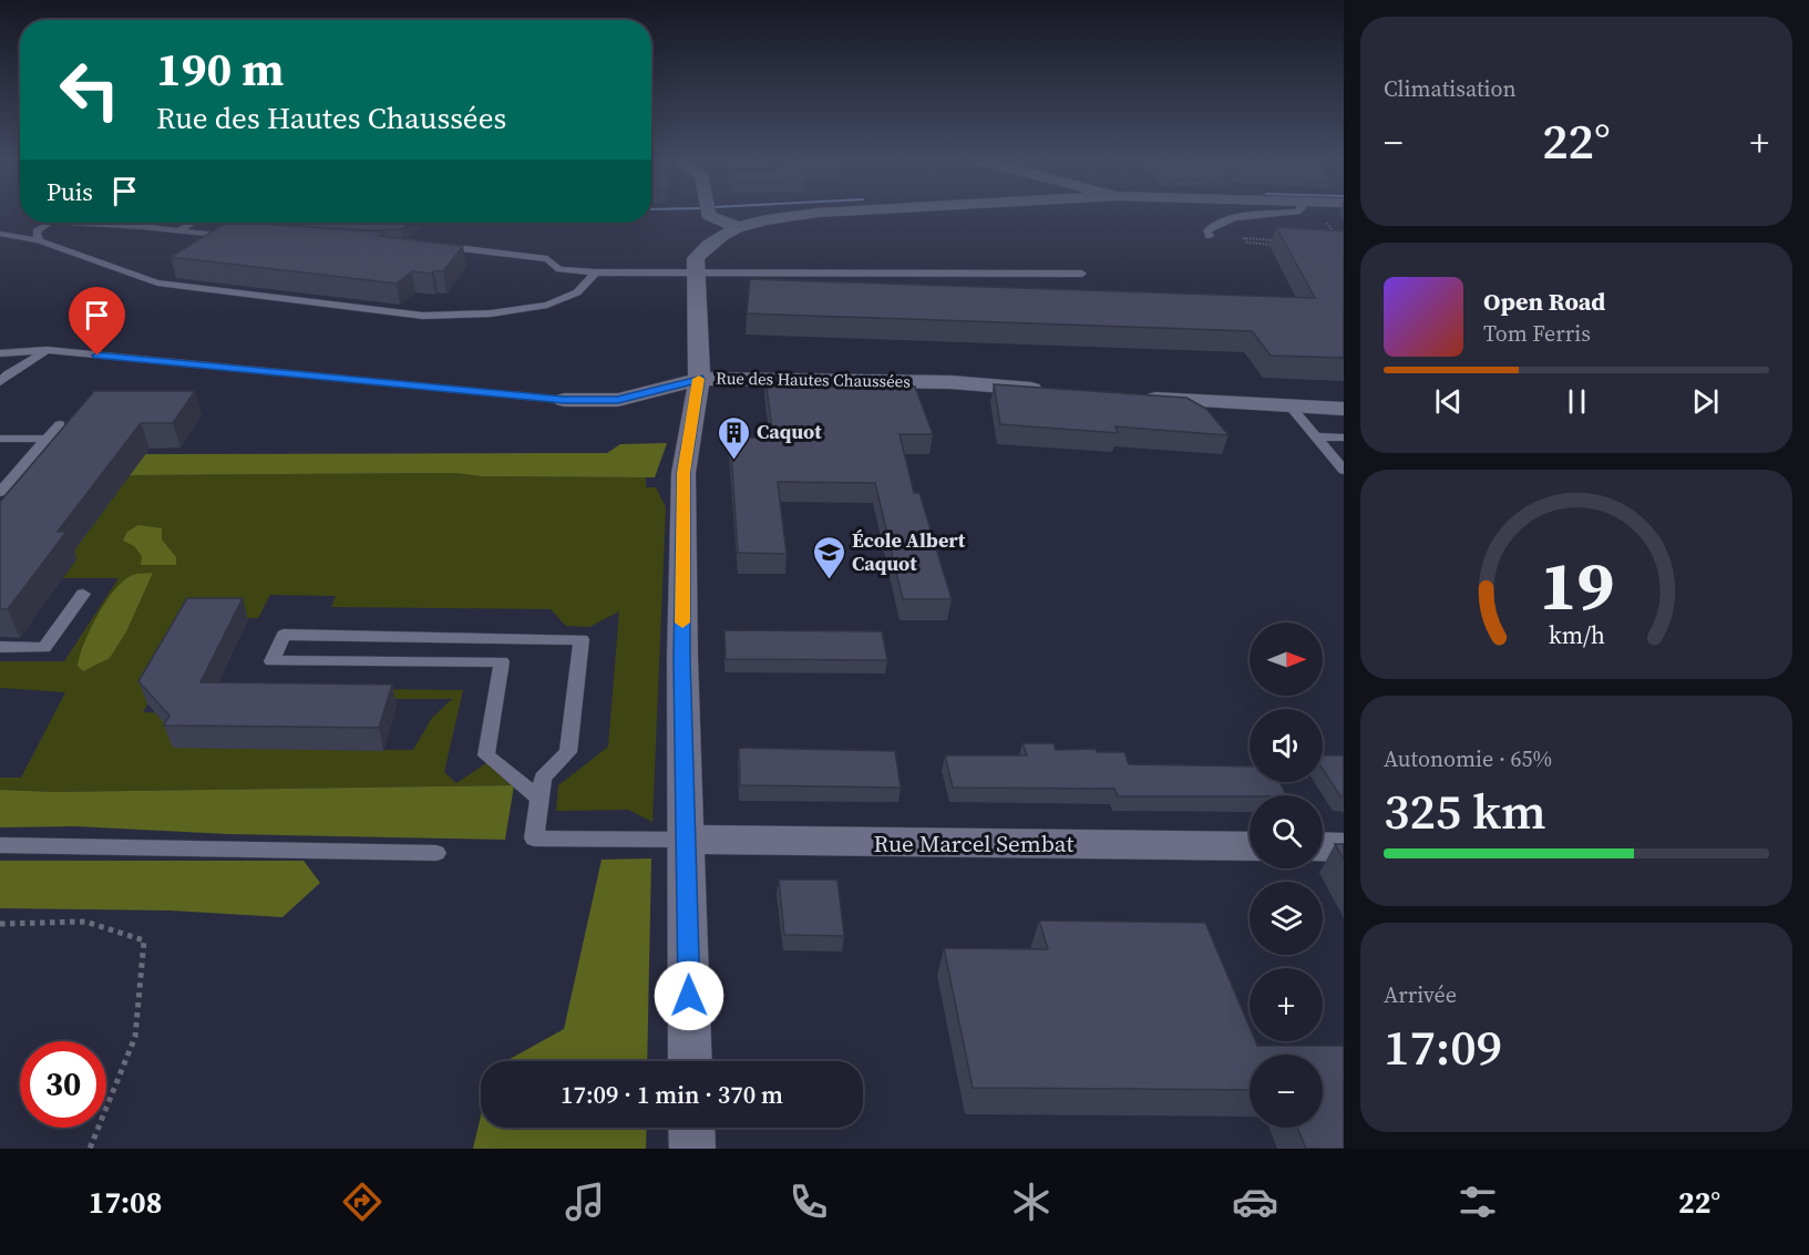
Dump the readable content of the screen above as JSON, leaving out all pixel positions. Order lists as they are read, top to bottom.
{
  "streets": {
    "street": ["Rue des Hautes Chaussées", "Rue Marcel Sembat"]
  },
  "places": {
    "building": ["Caquot"],
    "school or university": ["École Albert Caquot"]
  },
  "north": "right",
  "page": {
    "tile": [
      "Climatisation",
      ["Autonomie · 65%", "325 km"],
      ["Arrivée", "17:09"]
    ],
    "turn": ["190 m", "Rue des Hautes Chaussées"],
    "heat": ["−", "22°", "+"],
    "then": "Puis",
    "song": ["Open Road", "Tom Ferris"],
    "map_buttons": ["+", "−"],
    "limit": "30",
    "trip": "17:09 · 1 min · 370 m",
    "tabs": ["17:08", "22°"],
    "gauge": ["19", "km/h"]
  }
}
